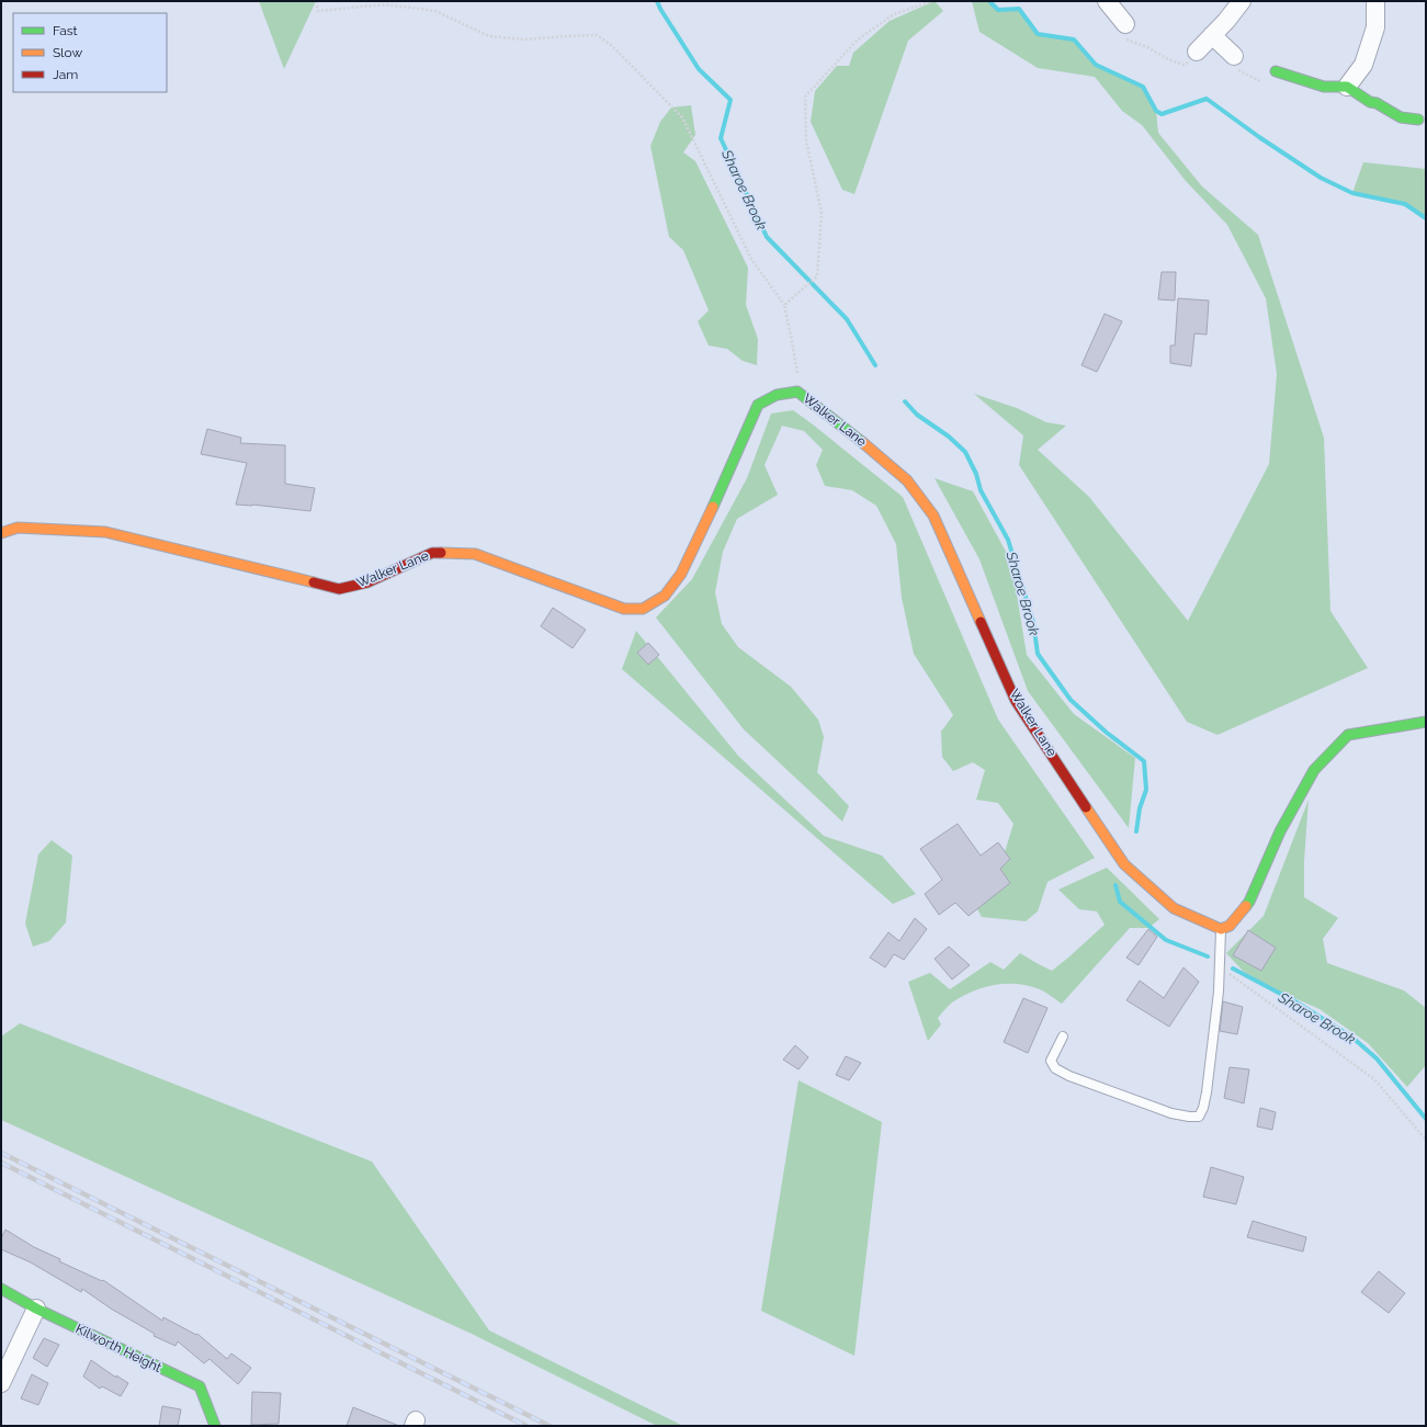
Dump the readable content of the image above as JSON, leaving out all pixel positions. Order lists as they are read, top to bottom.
{
  "streets": {
    "street": ["Walker Lane", "Kilworth Height"]
  },
  "water": ["Sharoe Brook"],
  "legend": ["Fast", "Slow", "Jam"]
}
